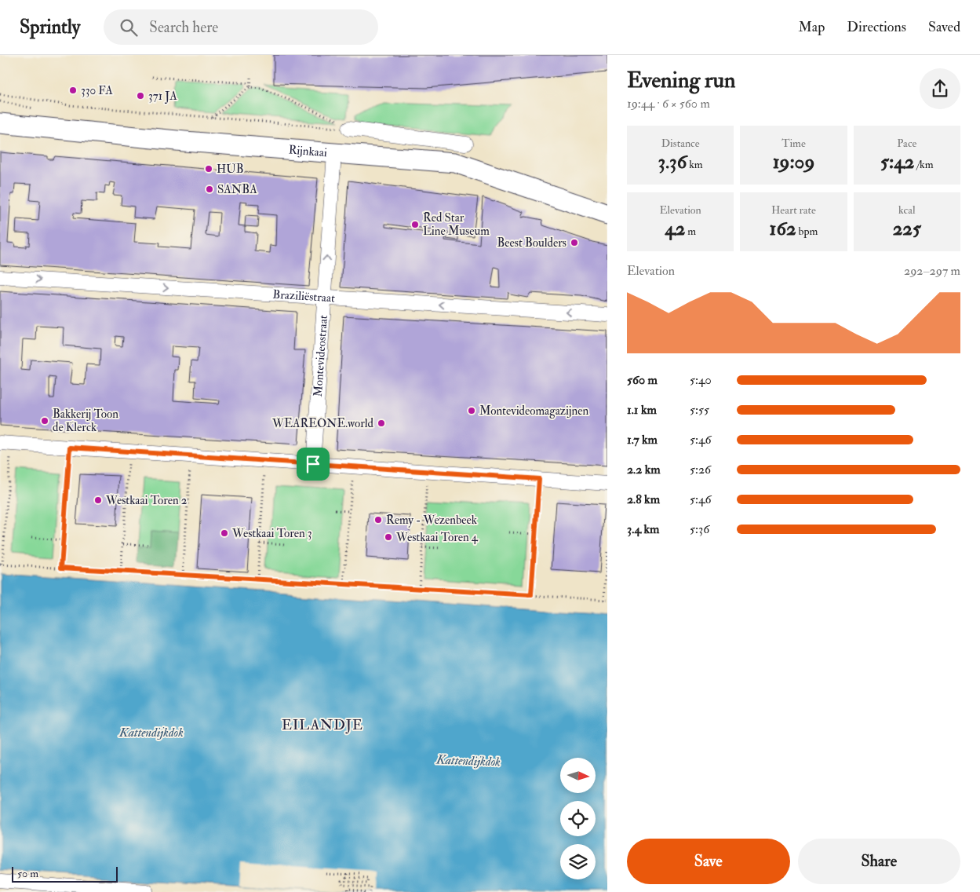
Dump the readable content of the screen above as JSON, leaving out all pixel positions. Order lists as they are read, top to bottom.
{
  "streets": {
    "street": ["Rijnkaai", "Braziliëstraat", "Montevideostraat"]
  },
  "crossings": [
    ["Rijnkaai", "Montevideostraat"],
    ["Braziliëstraat", "Montevideostraat"]
  ],
  "one_way": ["Montevideostraat"],
  "districts": ["EILANDJE"],
  "water": ["Kattendijkdok"],
  "places": [
    "330 FA",
    "371 JA",
    "HUB",
    "SANBA",
    "Red Star Line Museum",
    "Beest Boulders",
    "Montevideomagazijnen",
    "Bakkerij Toon de Klerck",
    "WEAREONE.world",
    "Westkaai Toren 2",
    "Remy - Wezenbeek",
    "Westkaai Toren 3",
    "Westkaai Toren 4"
  ],
  "scale_bar": "50 m",
  "north": "right",
  "page": {
    "header": "Sprintly",
    "search": "Search here",
    "nav": ["Map", "Directions", "Saved"],
    "heading": ["Evening run", "19:44 · 6 × 560 m"],
    "stats": [
      ["Distance", "3.36 km"],
      ["Time", "19:09"],
      ["Pace", "5:42 /km"],
      ["Elevation", "42 m"],
      ["Heart rate", "162 bpm"],
      ["kcal", "225"]
    ],
    "chart": ["Elevation", "292–297 m"],
    "list": [
      {
        "name": "560 m",
        "note": "5:40"
      },
      {
        "name": "1.1 km",
        "note": "5:55"
      },
      {
        "name": "1.7 km",
        "note": "5:46"
      },
      {
        "name": "2.2 km",
        "note": "5:26"
      },
      {
        "name": "2.8 km",
        "note": "5:46"
      },
      {
        "name": "3.4 km",
        "note": "5:36"
      }
    ],
    "buttons": ["Save", "Share"],
    "scale": "50 m"
  }
}
